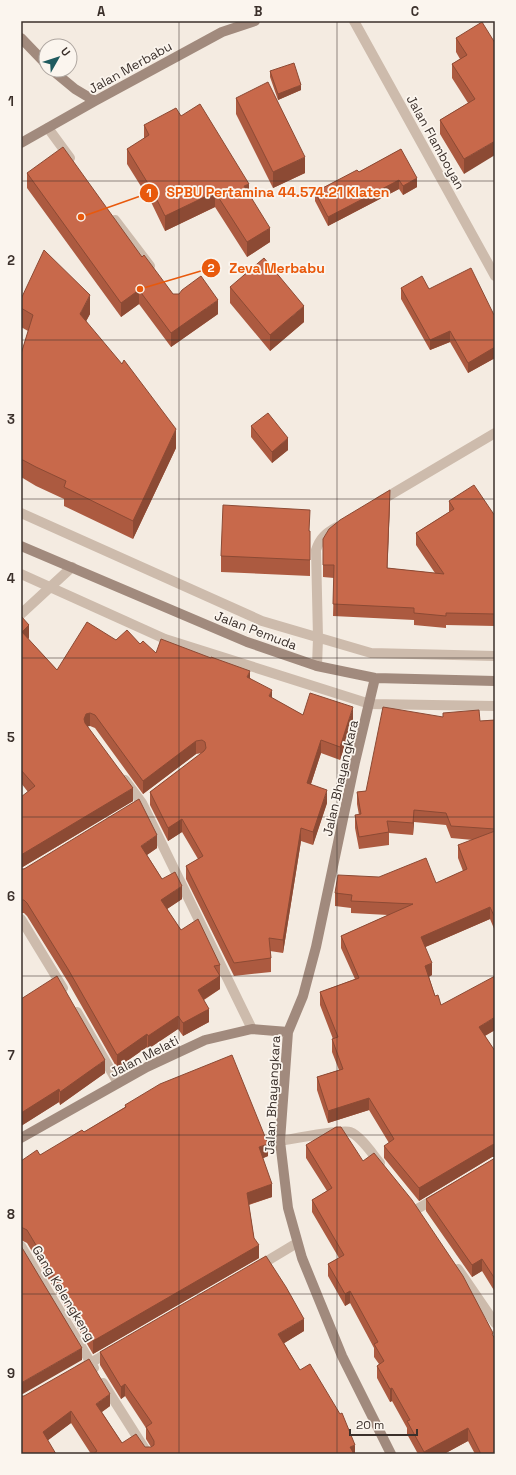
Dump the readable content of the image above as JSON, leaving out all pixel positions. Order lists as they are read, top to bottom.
{
  "streets": {
    "street": [
      "Jalan Merbabu",
      "Jalan Flamboyan",
      "Jalan Pemuda",
      "Jalan Bhayangkara",
      "Jalan Melati",
      "Gang Kelengkeng"
    ]
  },
  "crossings": [
    ["Jalan Pemuda", "Jalan Bhayangkara"],
    ["Jalan Bhayangkara", "Jalan Melati"]
  ],
  "places": ["SPBU Pertamina 44.574.21 Klaten", "Zeva Merbabu"],
  "scale_bar": "20 m",
  "north": "top right",
  "grid": {
    "columns": ["A", "B", "C"],
    "rows": [
      "1",
      "2",
      "3",
      "4",
      "5",
      "6",
      "7",
      "8",
      "9"
    ]
  }
}
